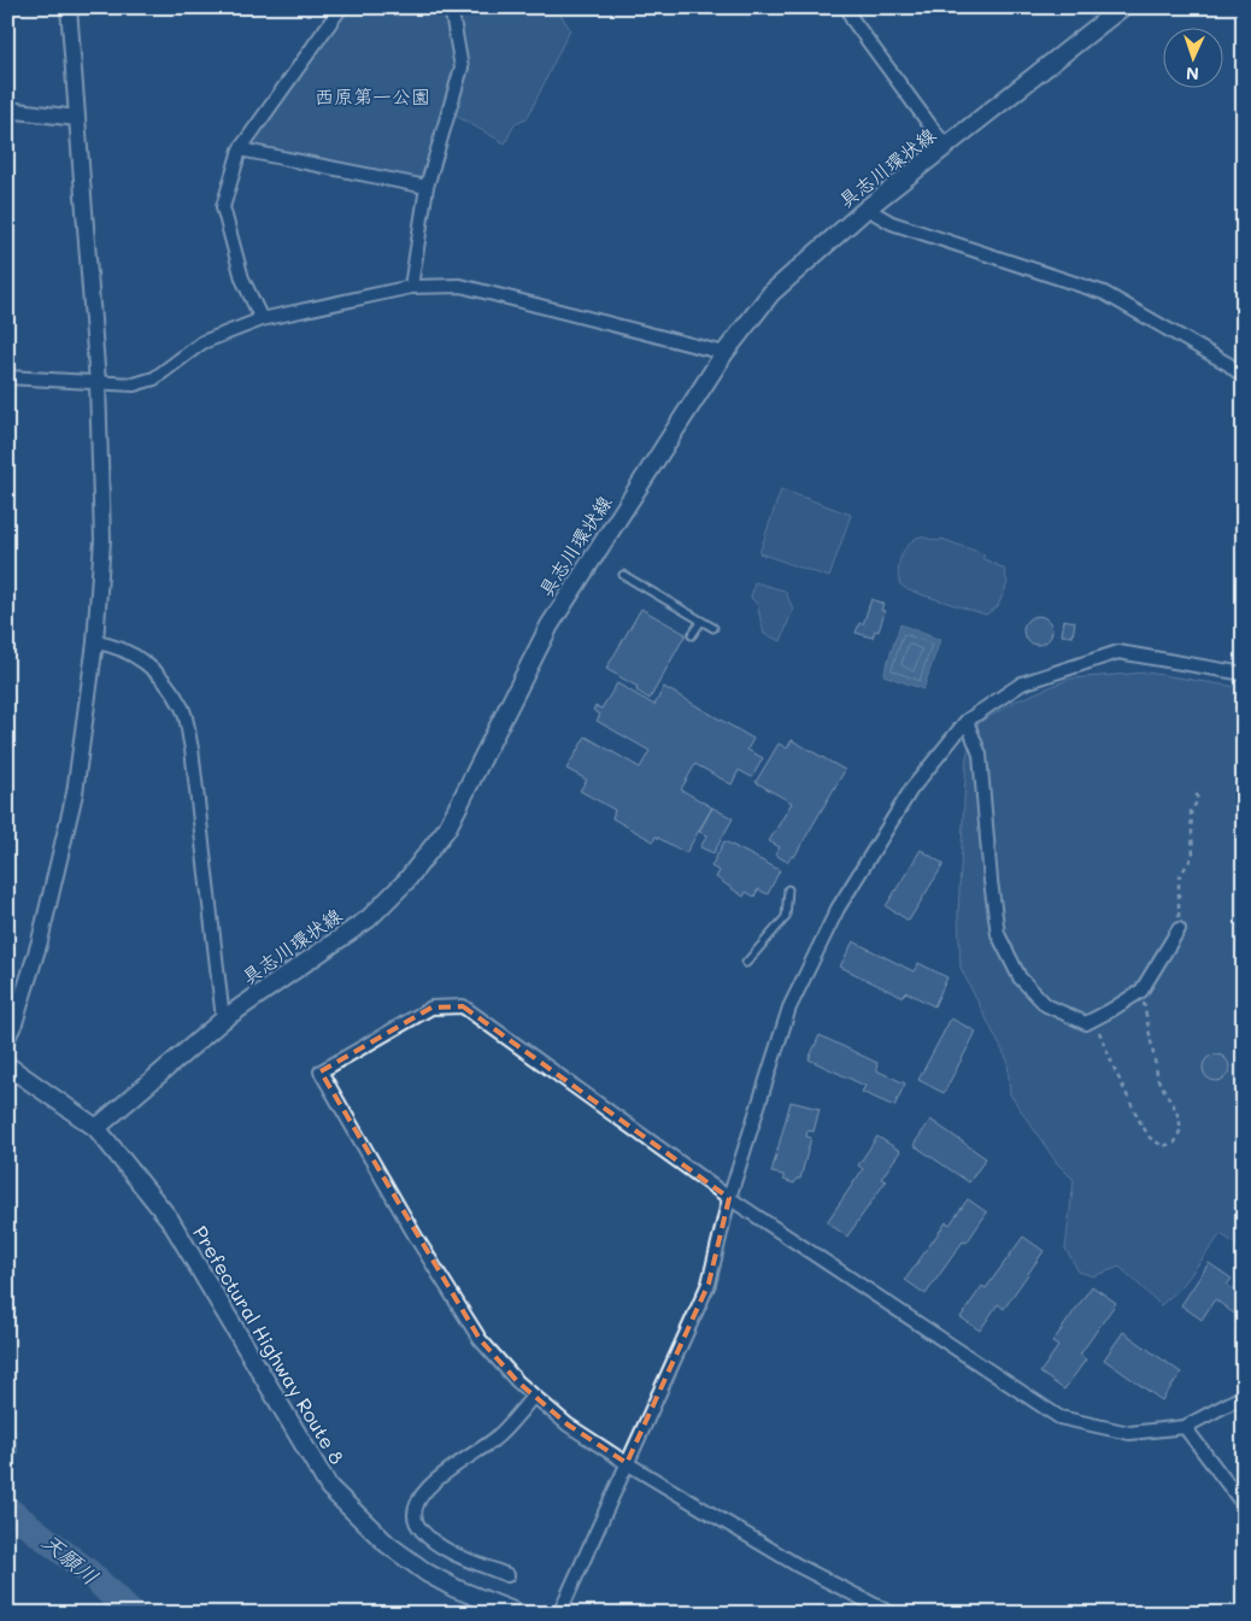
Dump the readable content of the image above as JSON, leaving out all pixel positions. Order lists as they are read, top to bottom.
{
  "streets": {
    "main road": ["具志川環状線", "Prefectural Highway Route 8"]
  },
  "crossings": [
    ["具志川環状線", "Prefectural Highway Route 8"]
  ],
  "water": ["天願川"],
  "parks": ["西原第一公園"],
  "north": "bottom"
}
